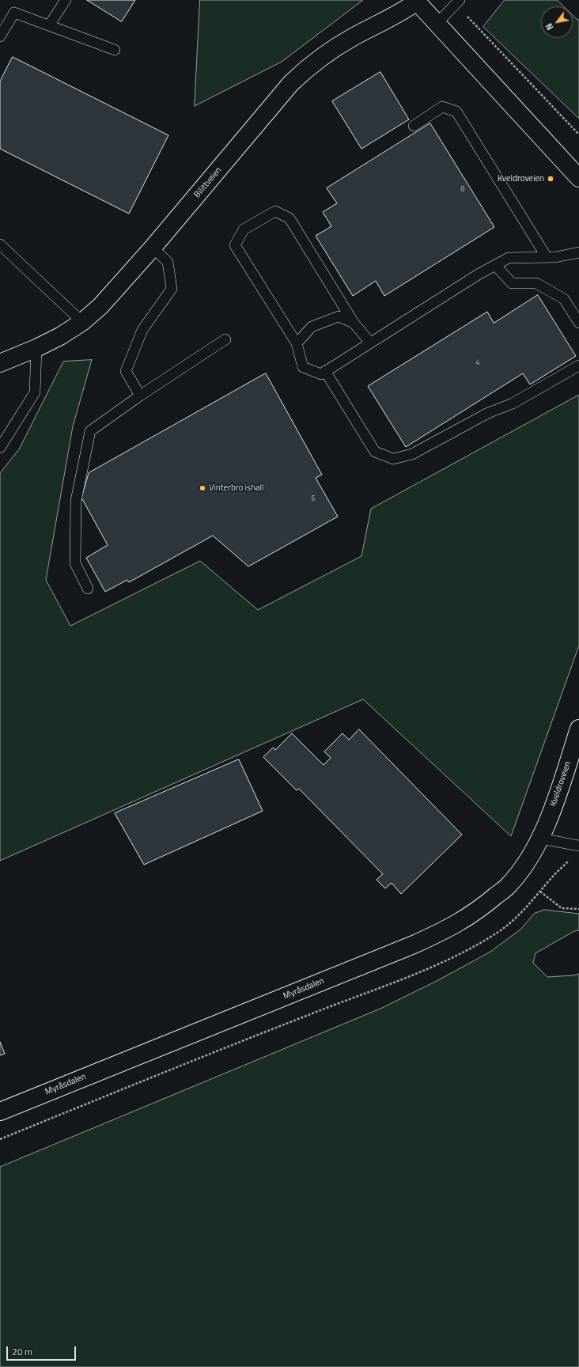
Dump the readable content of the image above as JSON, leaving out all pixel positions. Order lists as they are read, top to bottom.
{
  "streets": {
    "street": ["Bilittveien", "Kveldroveien", "Myråsdalen"]
  },
  "crossings": [
    ["Kveldroveien", "Myråsdalen"]
  ],
  "places": ["Kveldroveien", "Vinterbro ishall"],
  "house_numbers": ["8", "4", "6"],
  "scale_bar": "20 m",
  "north": "bottom left"
}
